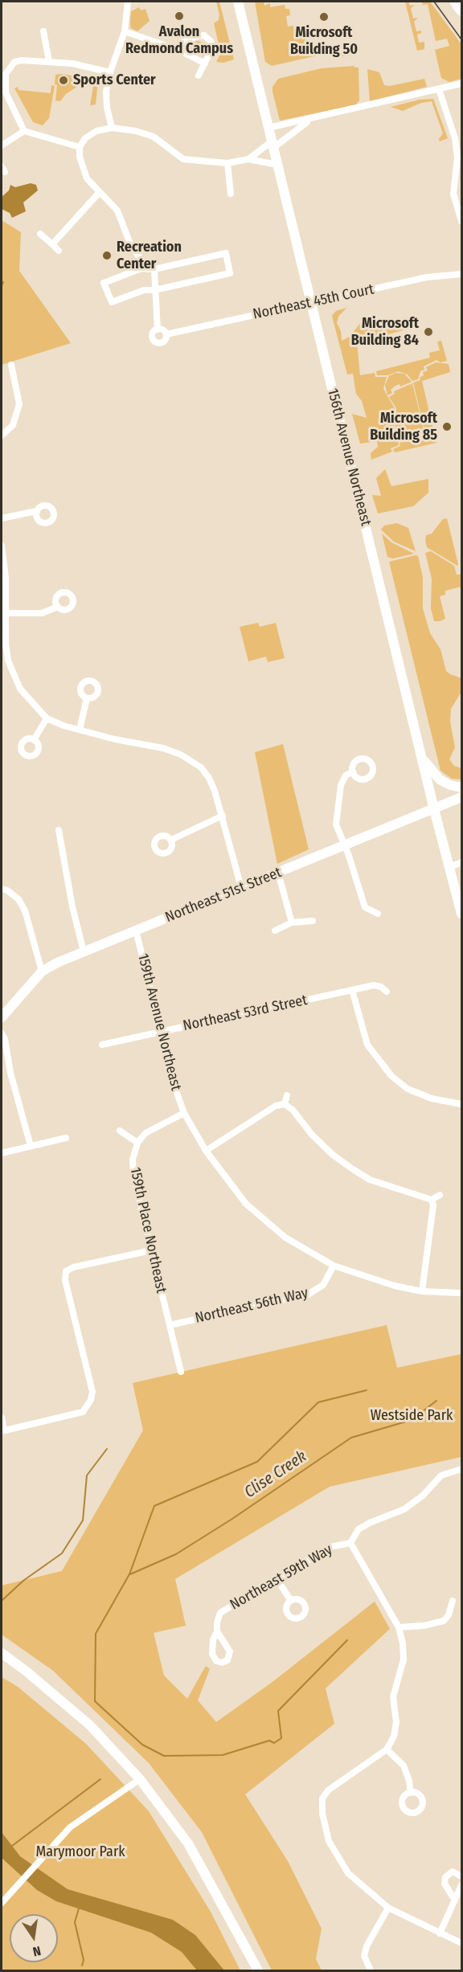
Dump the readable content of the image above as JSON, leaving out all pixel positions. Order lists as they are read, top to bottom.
{
  "streets": {
    "main road": ["156th Avenue Northeast", "Northeast 51st Street"],
    "street": [
      "Northeast 45th Court",
      "Northeast 53rd Street",
      "159th Avenue Northeast",
      "159th Place Northeast",
      "Northeast 56th Way",
      "Northeast 59th Way"
    ]
  },
  "crossings": [
    ["Northeast 45th Court", "156th Avenue Northeast"],
    ["156th Avenue Northeast", "Northeast 51st Street"],
    ["Northeast 51st Street", "159th Avenue Northeast"],
    ["Northeast 53rd Street", "159th Avenue Northeast"],
    ["159th Avenue Northeast", "Northeast 56th Way"],
    ["159th Place Northeast", "Northeast 56th Way"]
  ],
  "water": ["Clise Creek"],
  "parks": ["Westside Park", "Marymoor Park"],
  "places": [
    "Avalon Redmond Campus",
    "Microsoft Building 50",
    "Sports Center",
    "Recreation Center",
    "Microsoft Building 84",
    "Microsoft Building 85"
  ],
  "north": "bottom"
}
